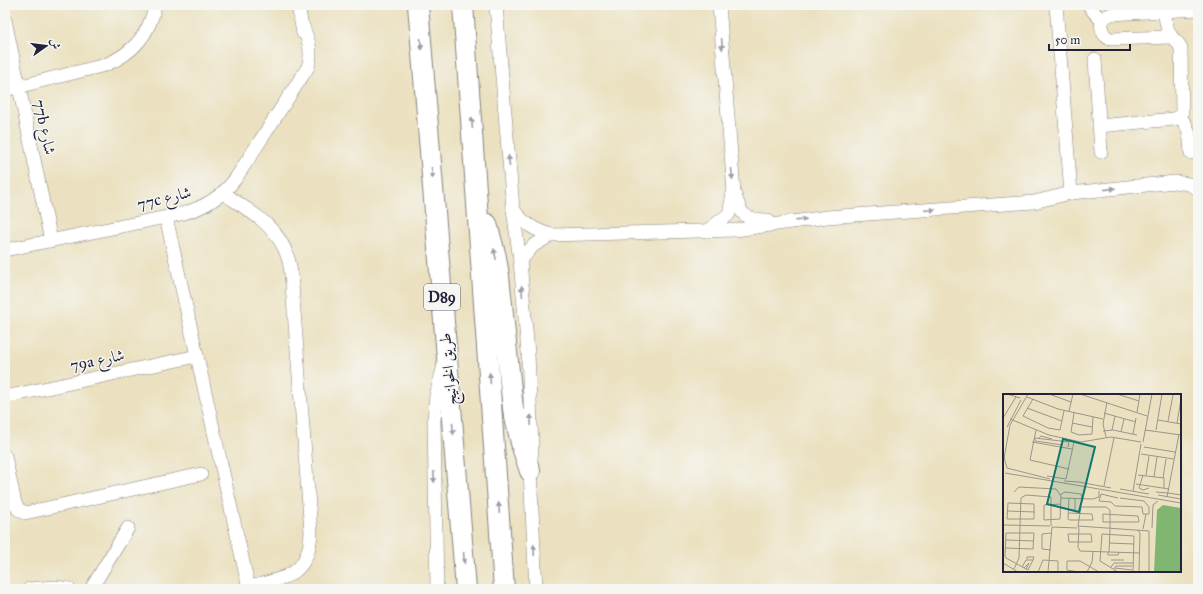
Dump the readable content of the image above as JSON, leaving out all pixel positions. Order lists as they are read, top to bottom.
{
  "streets": {
    "highway": ["D89", "طريق الخوانيج"],
    "street": ["77b شارع", "77c شارع", "79a شارع"]
  },
  "crossings": [
    ["77b شارع", "77c شارع"]
  ],
  "scale_bar": "50 m",
  "north": "right"
}
